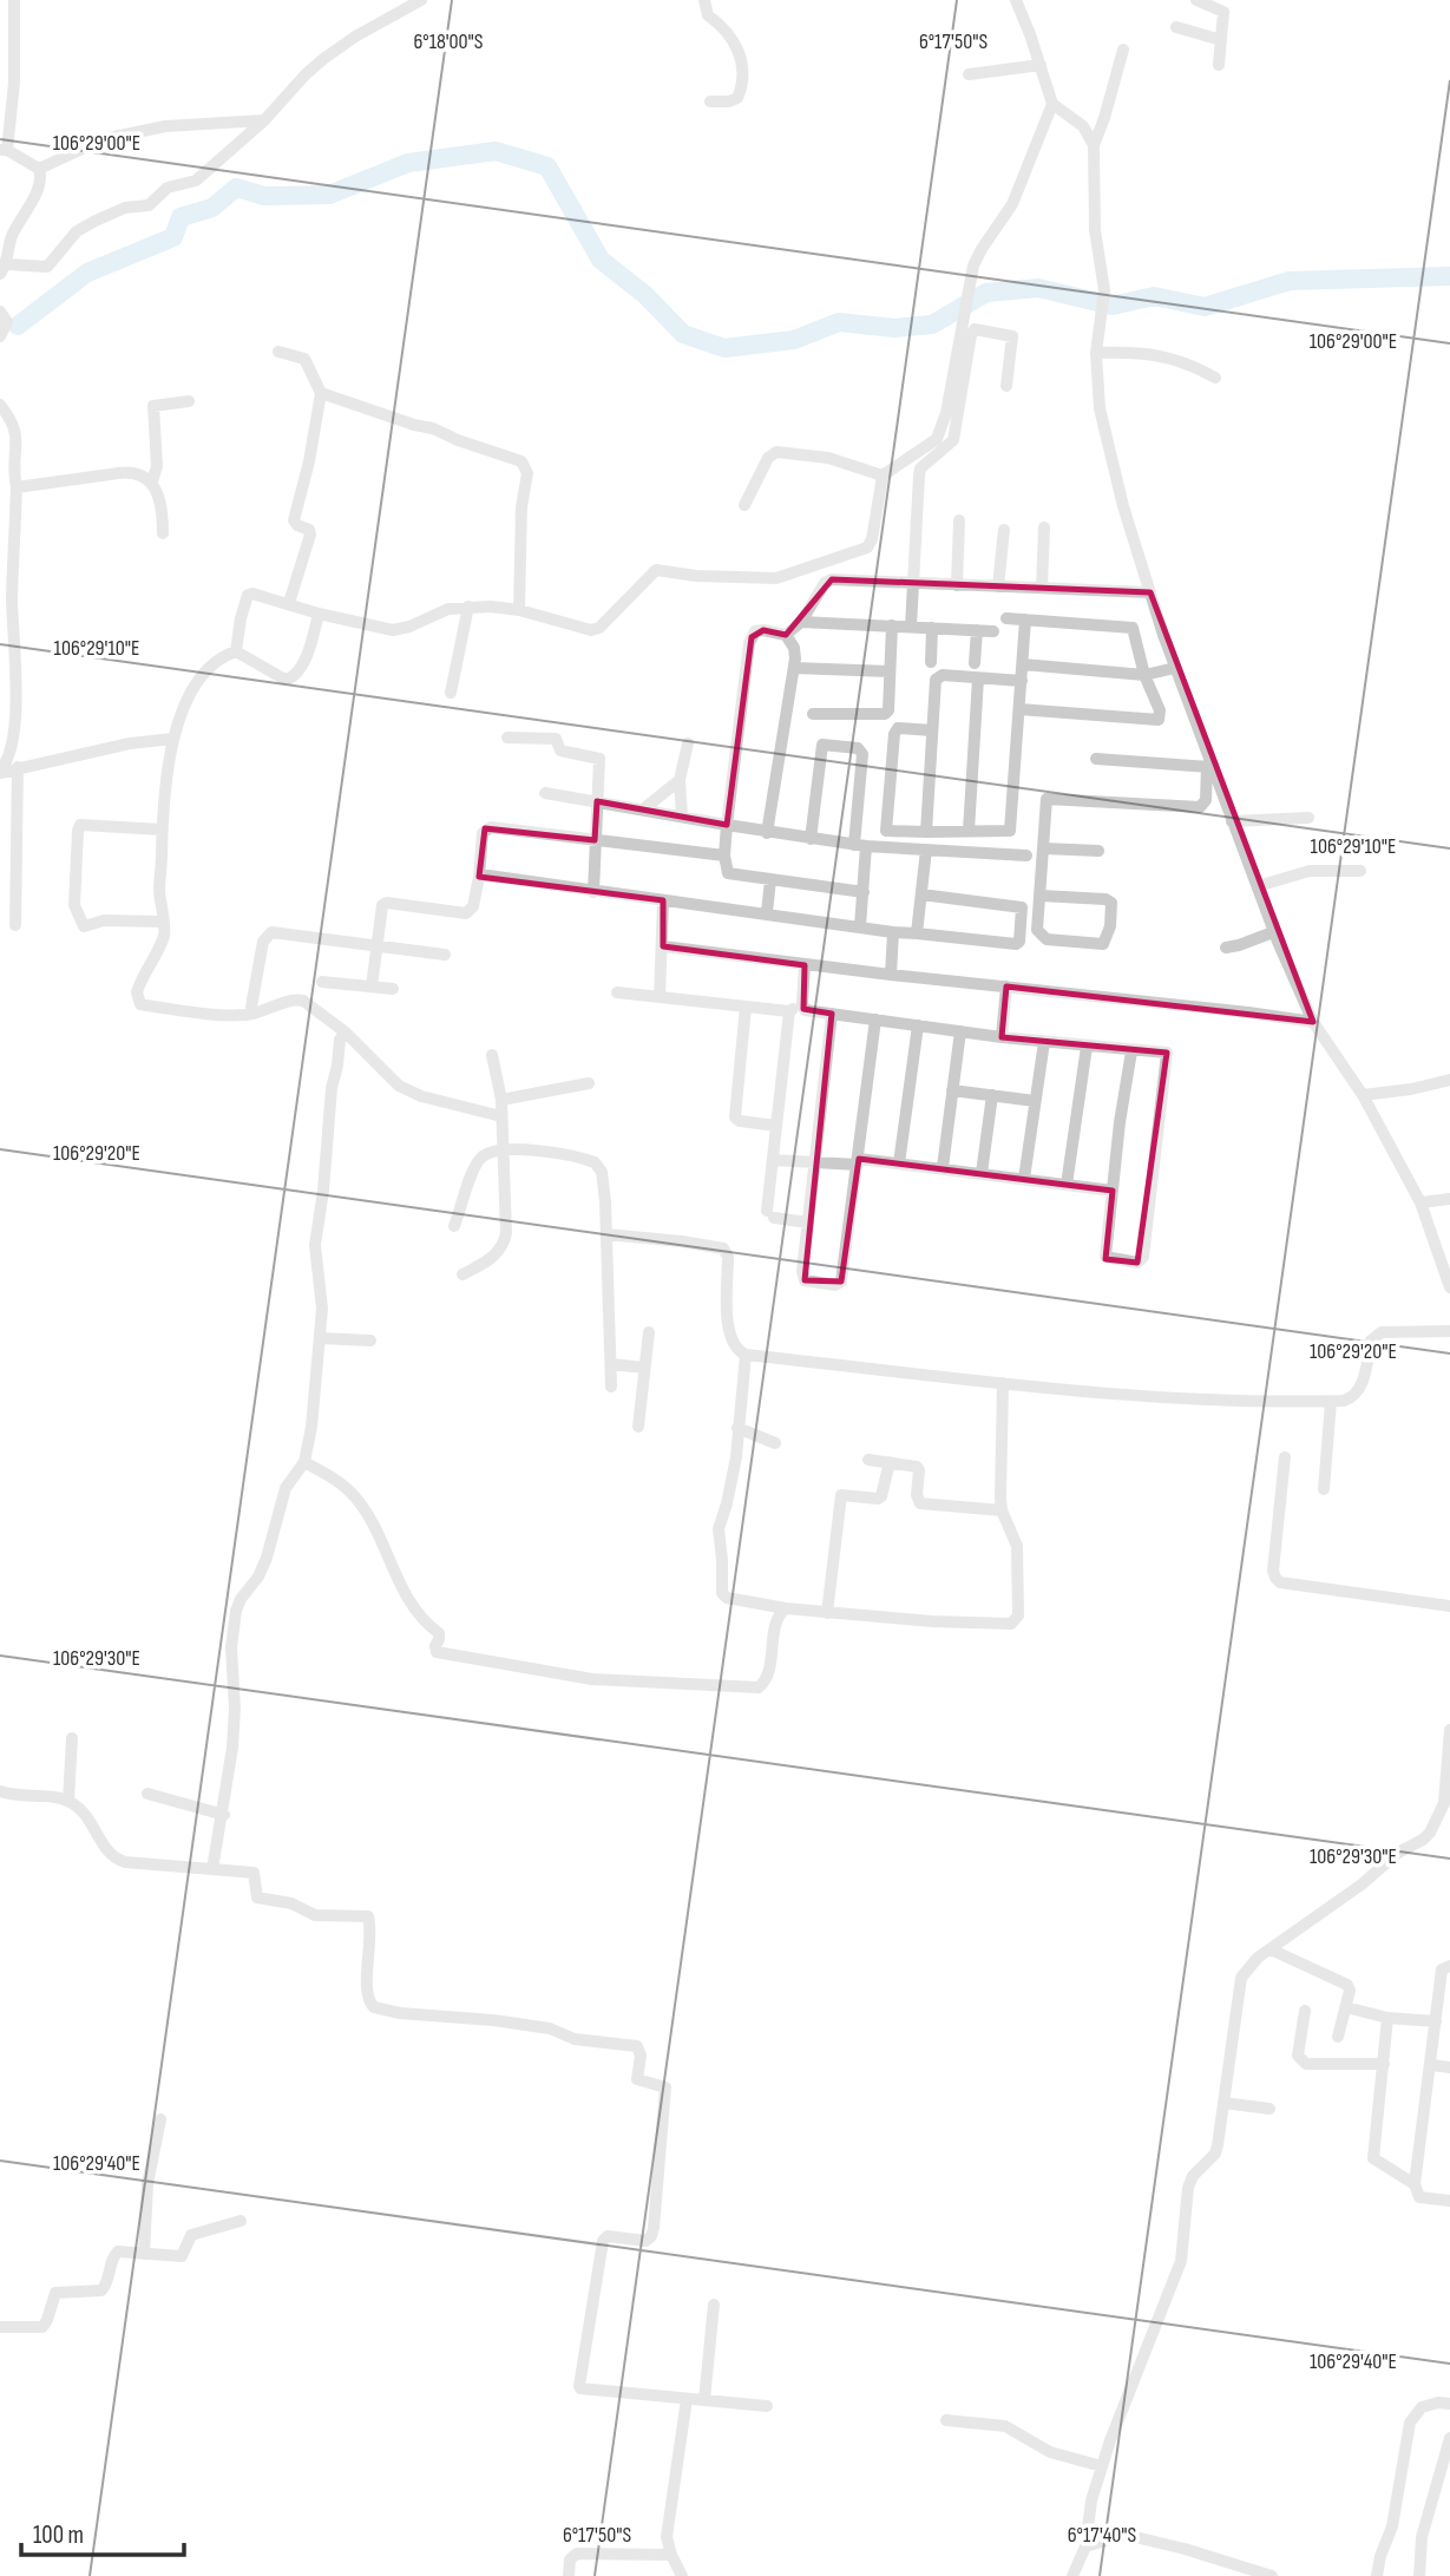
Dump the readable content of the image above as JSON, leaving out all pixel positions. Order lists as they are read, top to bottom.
{
  "scale_bar": "100 m",
  "coordinates": [
    "6°18'00\"S",
    "6°17'50\"S",
    "106°29'00\"E",
    "106°29'10\"E",
    "106°29'20\"E",
    "106°29'30\"E",
    "106°29'40\"E",
    "6°17'40\"S"
  ]
}
